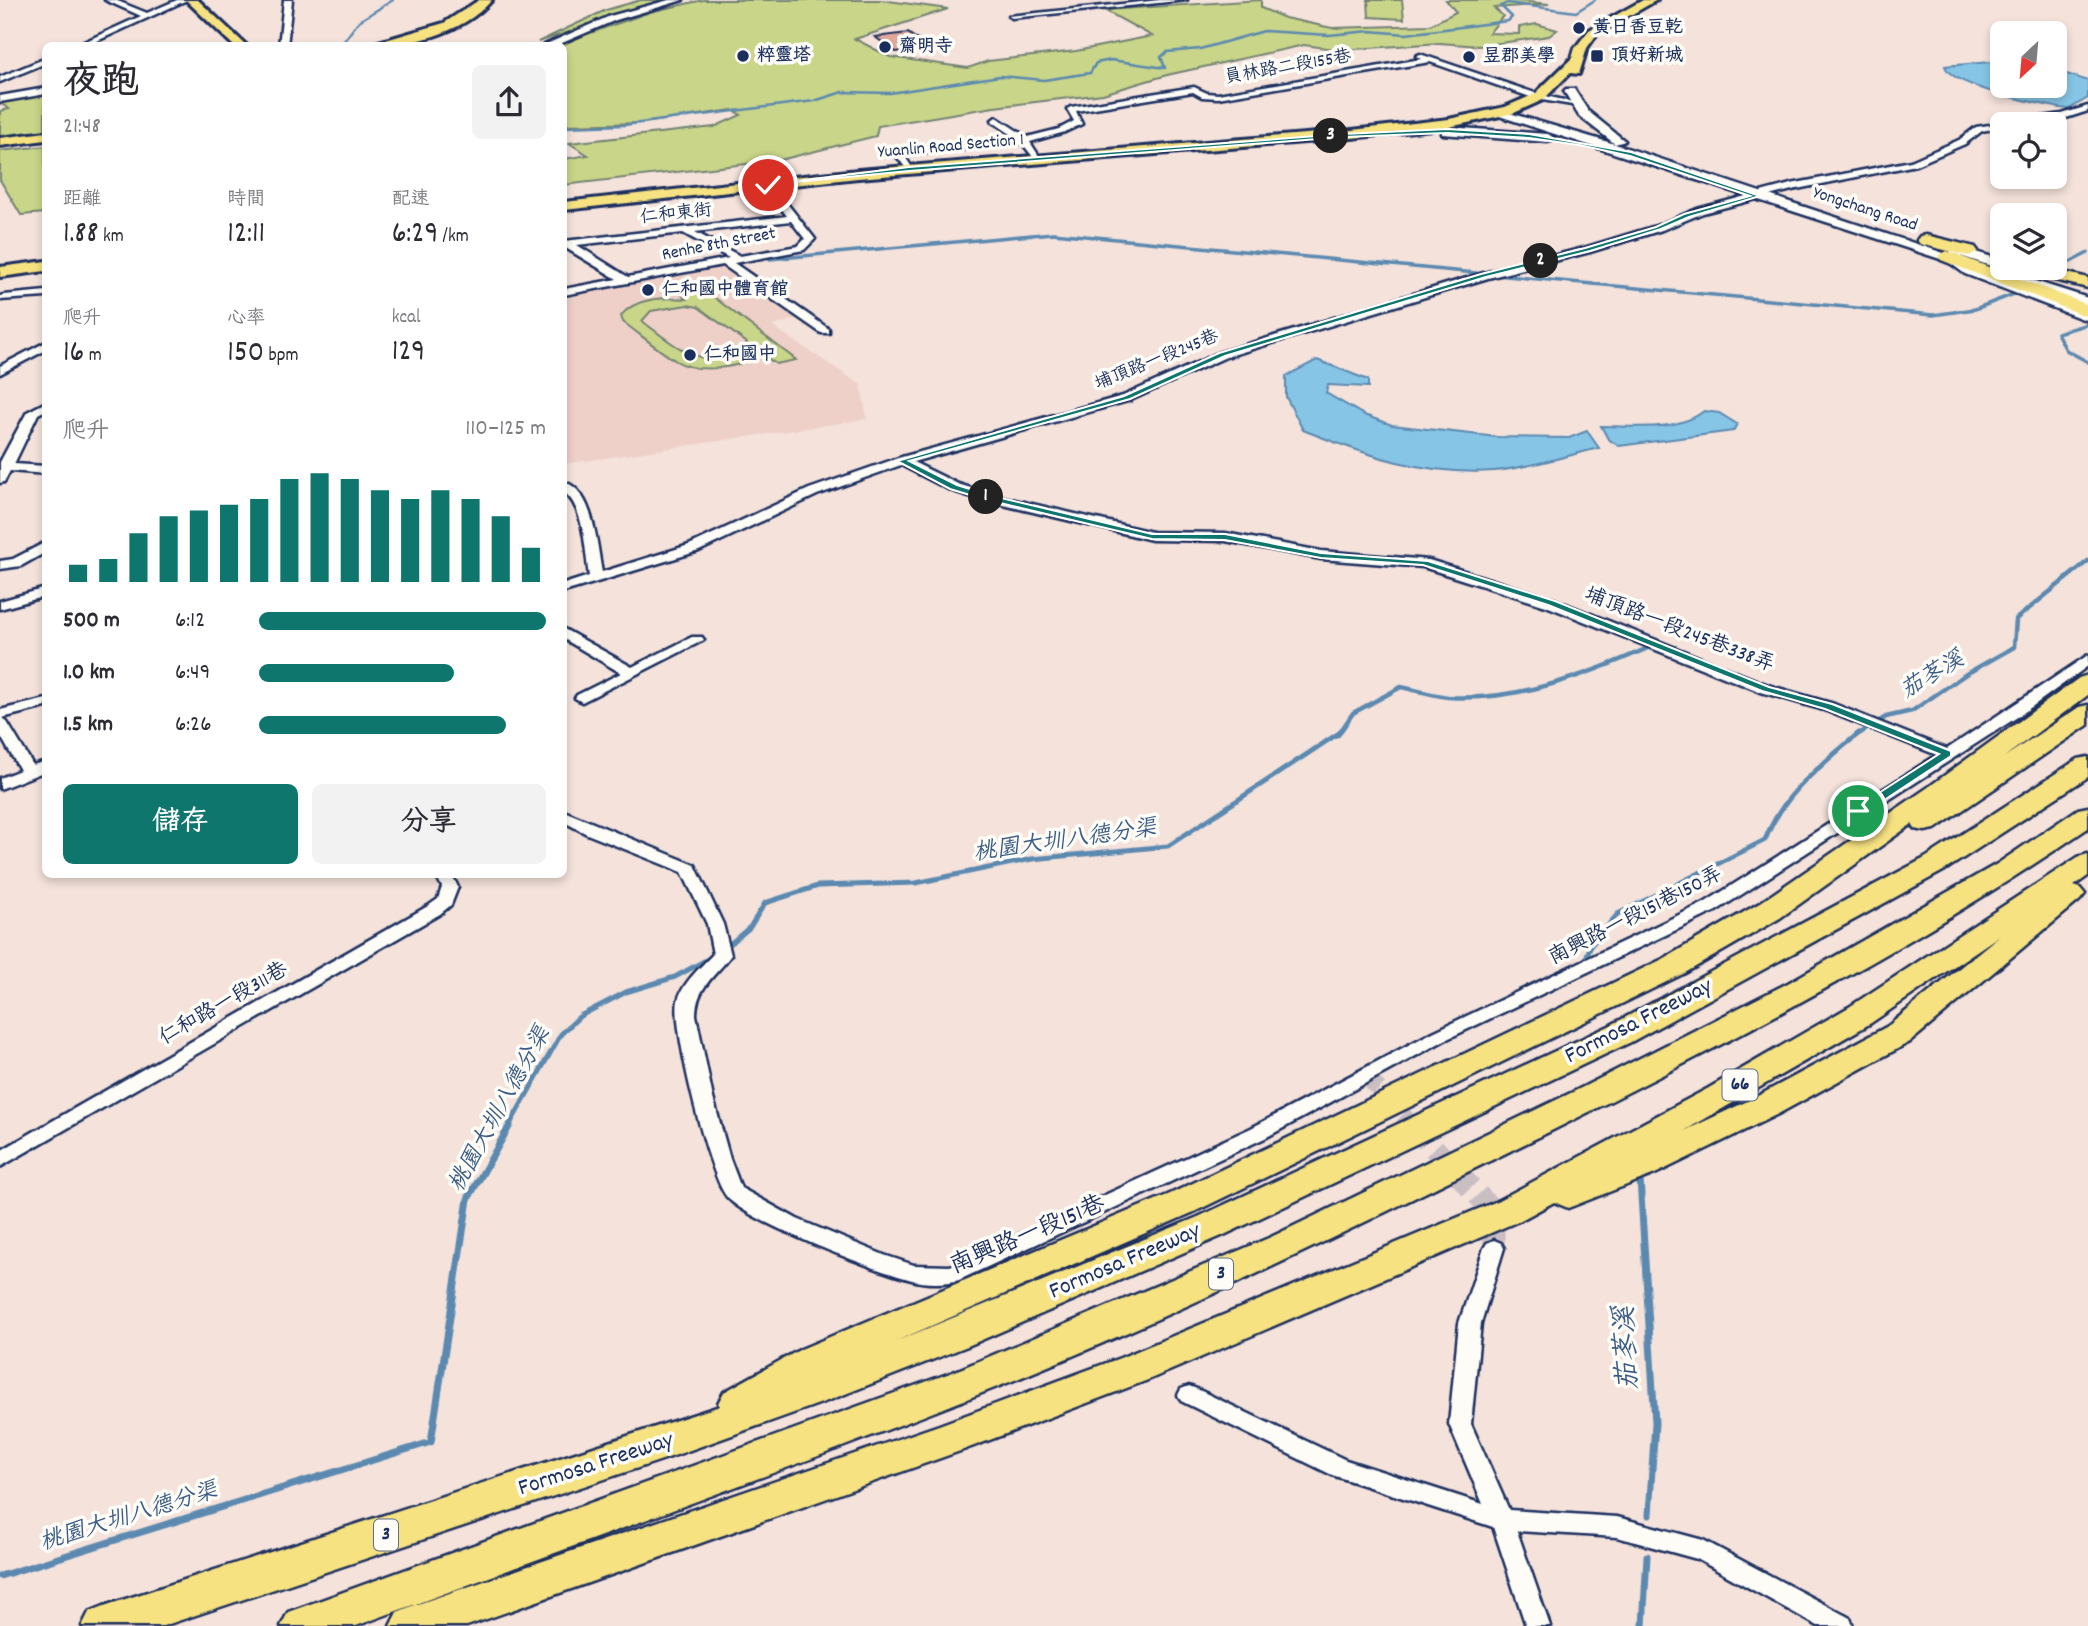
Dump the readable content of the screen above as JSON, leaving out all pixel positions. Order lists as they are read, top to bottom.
{
  "streets": {
    "highway": ["Formosa Freeway", "66", "3"],
    "main road": ["Yuanlin Road Section 1", "Yongchang Road"],
    "street": [
      "員林路二段155巷",
      "仁和東街",
      "Renhe 8th Street",
      "埔頂路一段245巷",
      "埔頂路一段245巷338弄",
      "南興路一段151巷150弄",
      "仁和路一段311巷",
      "南興路一段151巷"
    ]
  },
  "crossings": [
    ["Yuanlin Road Section 1", "Yongchang Road"],
    ["Yuanlin Road Section 1", "Renhe 8th Street"],
    ["Yongchang Road", "埔頂路一段245巷"],
    ["仁和東街", "Renhe 8th Street"],
    ["埔頂路一段245巷", "埔頂路一段245巷338弄"],
    ["埔頂路一段245巷338弄", "南興路一段151巷150弄"],
    ["南興路一段151巷150弄", "南興路一段151巷"]
  ],
  "water": ["茄苳溪", "桃園大圳八德分渠"],
  "places": {
    "other": [
      "黃日香豆乾",
      "齋明寺",
      "粹靈塔",
      "昱郡美學",
      "仁和國中體育館",
      "仁和國中"
    ],
    "transit": ["頂好新城"]
  },
  "north": "bottom left",
  "page": {
    "heading": ["夜跑", "21:48"],
    "pins": ["3", "2", "1"],
    "stats": [
      ["距離", "1.88 km"],
      ["時間", "12:11"],
      ["配速", "6:29 /km"],
      ["爬升", "16 m"],
      ["心率", "150 bpm"],
      ["kcal", "129"]
    ],
    "chart": ["爬升", "110–125 m"],
    "list": [
      {
        "name": "500 m",
        "note": "6:12"
      },
      {
        "name": "1.0 km",
        "note": "6:49"
      },
      {
        "name": "1.5 km",
        "note": "6:26"
      }
    ],
    "buttons": ["儲存", "分享"]
  }
}
